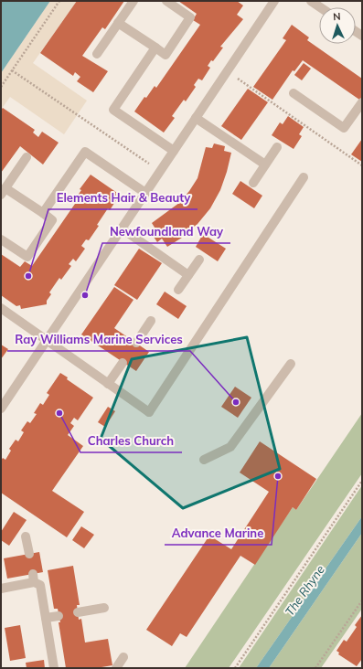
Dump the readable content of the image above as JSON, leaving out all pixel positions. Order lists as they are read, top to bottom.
{
  "water": ["The Rhyne"],
  "places": [
    "Elements Hair & Beauty",
    "Newfoundland Way",
    "Ray Williams Marine Services",
    "Charles Church",
    "Advance Marine"
  ],
  "north": "top"
}
